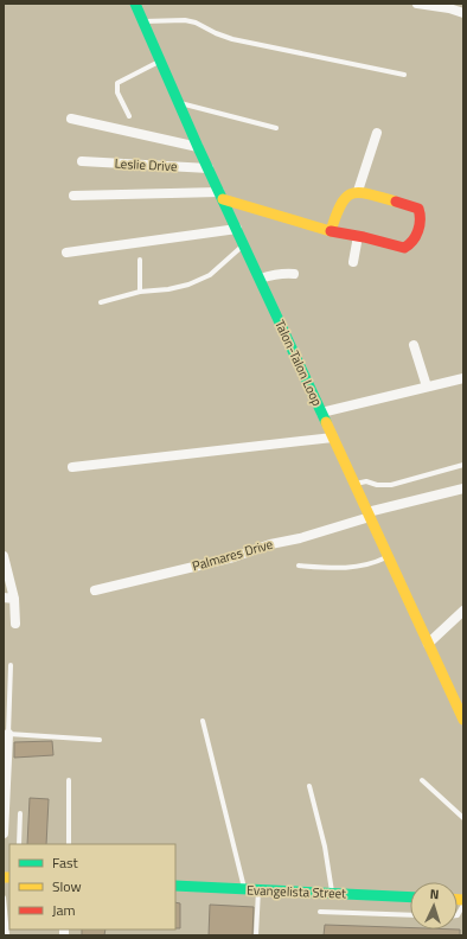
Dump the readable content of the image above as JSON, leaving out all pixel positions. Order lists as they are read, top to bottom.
{
  "streets": {
    "street": [
      "Leslie Drive",
      "Talon-Talon Loop",
      "Palmares Drive",
      "Evangelista Street"
    ]
  },
  "crossings": [
    ["Leslie Drive", "Talon-Talon Loop"],
    ["Talon-Talon Loop", "Palmares Drive"]
  ],
  "legend": ["Fast", "Slow", "Jam"],
  "north": "top"
}
